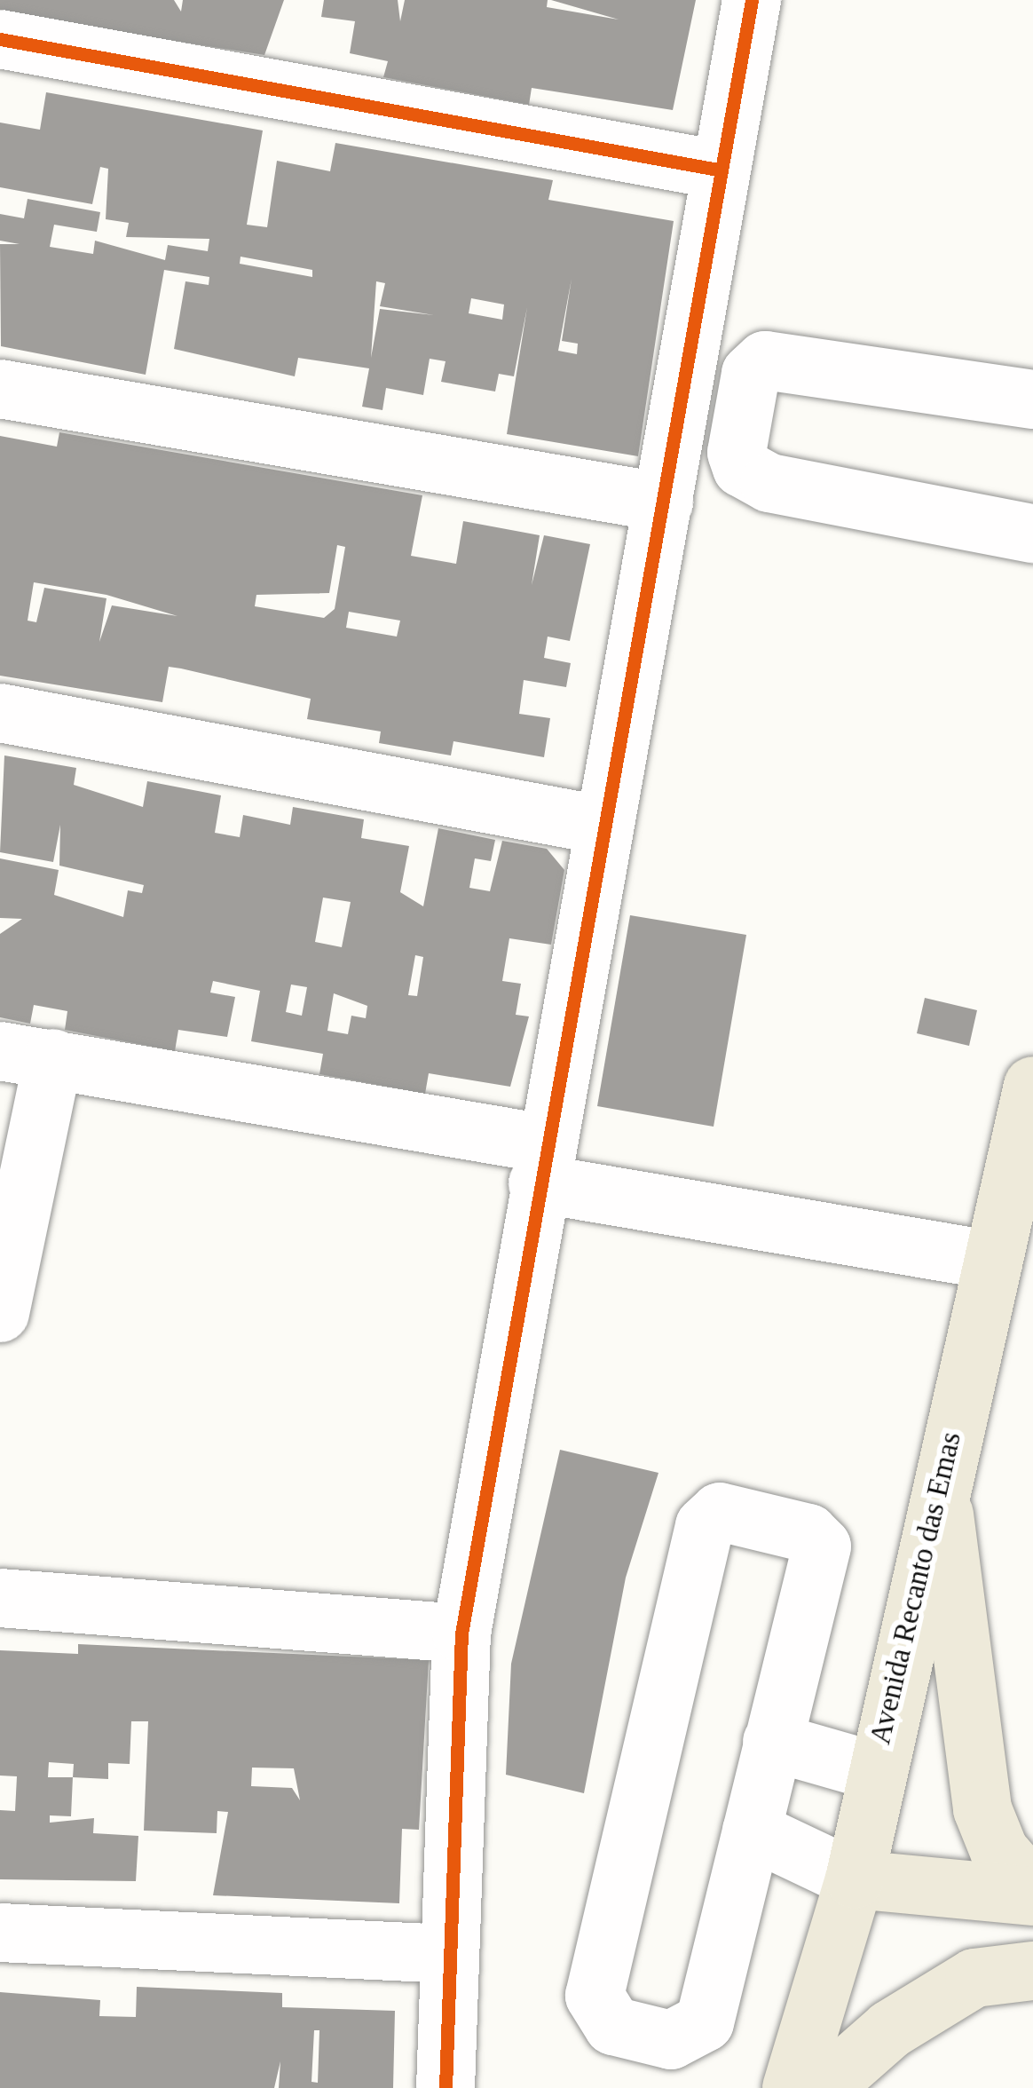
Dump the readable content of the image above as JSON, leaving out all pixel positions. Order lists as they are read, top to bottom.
{
  "streets": {
    "main road": ["Avenida Recanto das Emas"]
  }
}
